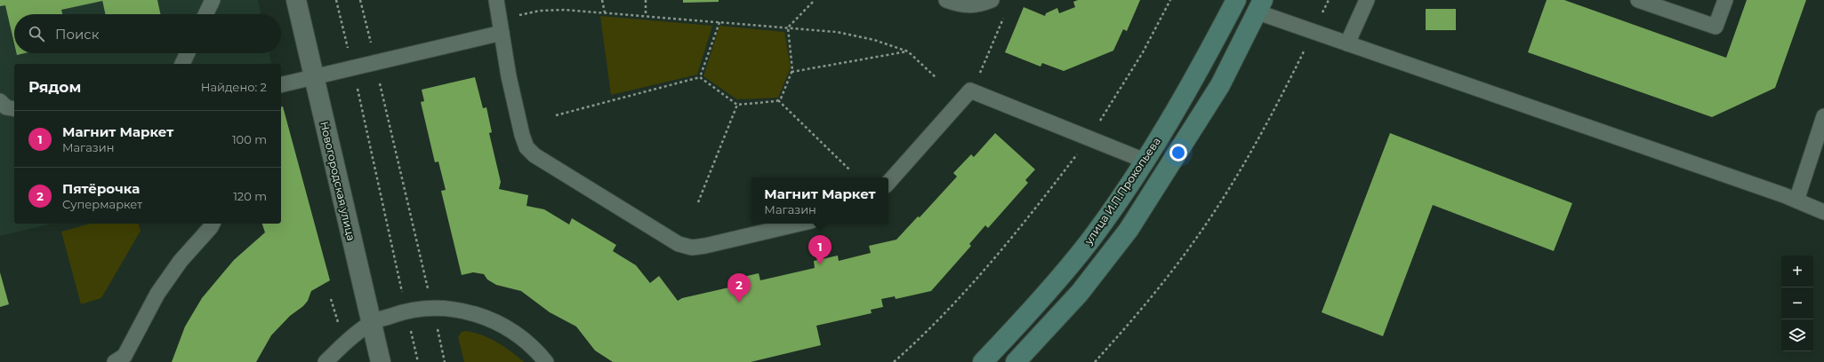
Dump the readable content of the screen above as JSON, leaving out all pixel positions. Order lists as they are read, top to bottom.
{
  "streets": {
    "street": ["Новогородская улица", "улица И.П.Прокопьева"]
  },
  "page": {
    "search": "Поиск",
    "heading": ["Рядом", "Найдено: 2"],
    "list": [
      {
        "mark": "1",
        "name": "Магнит Маркет",
        "note": "Магазин",
        "value": "100 m"
      },
      {
        "mark": "2",
        "name": "Пятёрочка",
        "note": "Супермаркет",
        "value": "120 m"
      }
    ],
    "popup": ["Магнит Маркет", "Магазин"],
    "pins": ["1", "2"],
    "map_buttons": ["+", "−"]
  }
}
